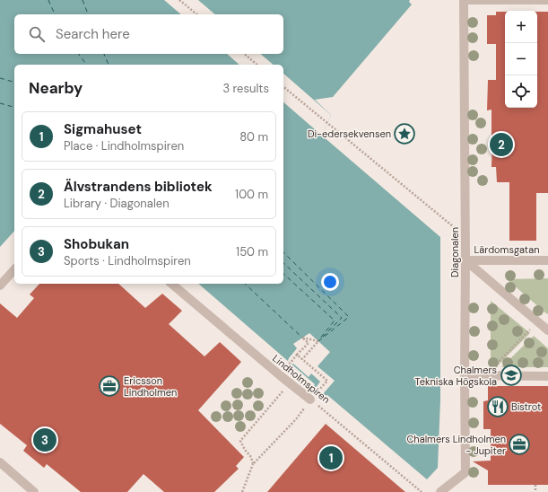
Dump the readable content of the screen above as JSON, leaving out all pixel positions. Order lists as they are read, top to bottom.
{
  "streets": {
    "street": ["Lärdomsgatan", "Diagonalen", "Lindholmspiren"]
  },
  "crossings": [
    ["Lärdomsgatan", "Diagonalen"]
  ],
  "places": {
    "place": ["Di-edersekvensen"],
    "school or university": ["Chalmers Tekniska Högskola"],
    "office": ["Ericsson Lindholmen", "Chalmers Lindholmen - Jupiter"],
    "restaurant": ["Bistrot"]
  },
  "page": {
    "map_buttons": ["+", "−"],
    "search": "Search here",
    "heading": ["Nearby", "3 results"],
    "list": [
      {
        "mark": "1",
        "name": "Sigmahuset",
        "note": "Place · Lindholmspiren",
        "value": "80 m"
      },
      {
        "mark": "2",
        "name": "Älvstrandens bibliotek",
        "note": "Library · Diagonalen",
        "value": "100 m"
      },
      {
        "mark": "3",
        "name": "Shobukan",
        "note": "Sports · Lindholmspiren",
        "value": "150 m"
      }
    ],
    "pins": ["2", "3", "1"]
  }
}
